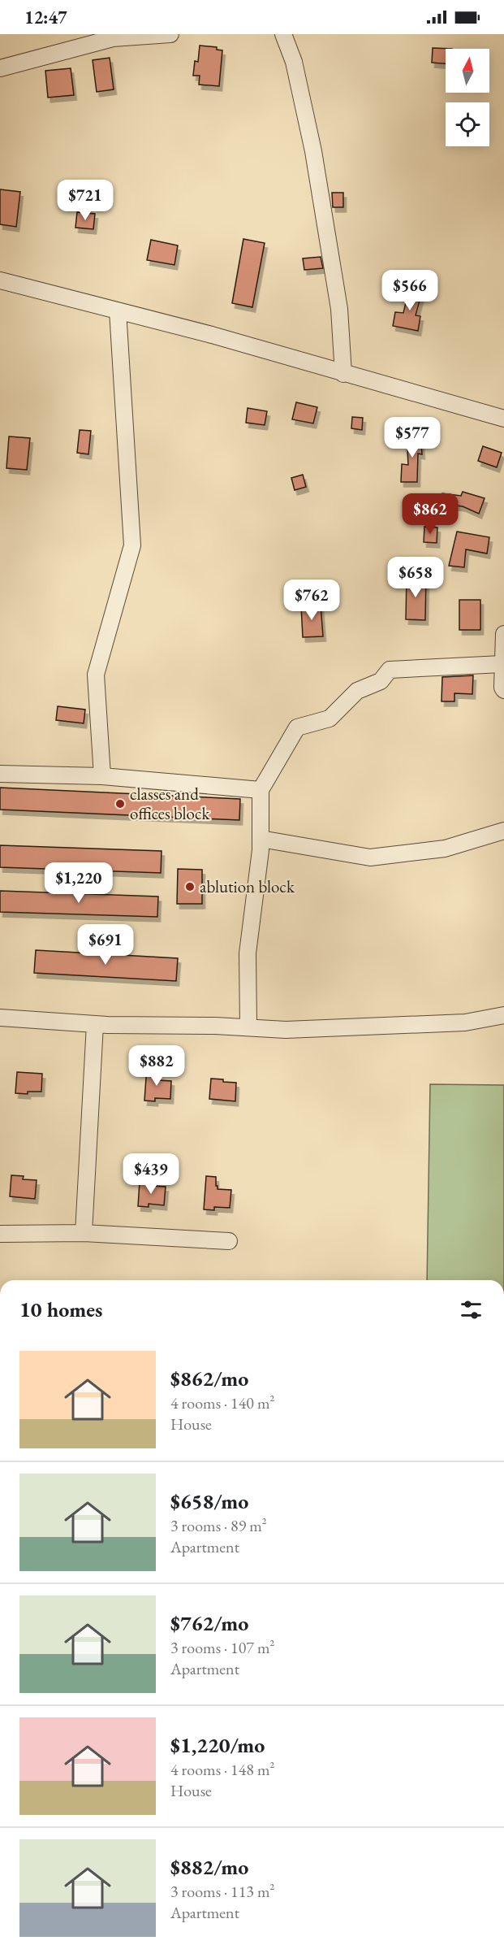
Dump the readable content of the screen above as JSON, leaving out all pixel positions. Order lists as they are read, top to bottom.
{
  "places": ["classes and offices block", "ablution block"],
  "north": "top",
  "page": {
    "status": "12:47",
    "price": [
      "$721",
      "$566",
      "$577",
      "$862",
      "$658",
      "$762",
      "$1,220",
      "$691",
      "$882",
      "$439"
    ],
    "heading": "10 homes",
    "list": [
      {
        "name": "$862/mo",
        "note": "4 rooms · 140 m² · House"
      },
      {
        "name": "$658/mo",
        "note": "3 rooms · 89 m² · Apartment"
      },
      {
        "name": "$762/mo",
        "note": "3 rooms · 107 m² · Apartment"
      },
      {
        "name": "$1,220/mo",
        "note": "4 rooms · 148 m² · House"
      },
      {
        "name": "$882/mo",
        "note": "3 rooms · 113 m² · Apartment"
      }
    ]
  }
}
